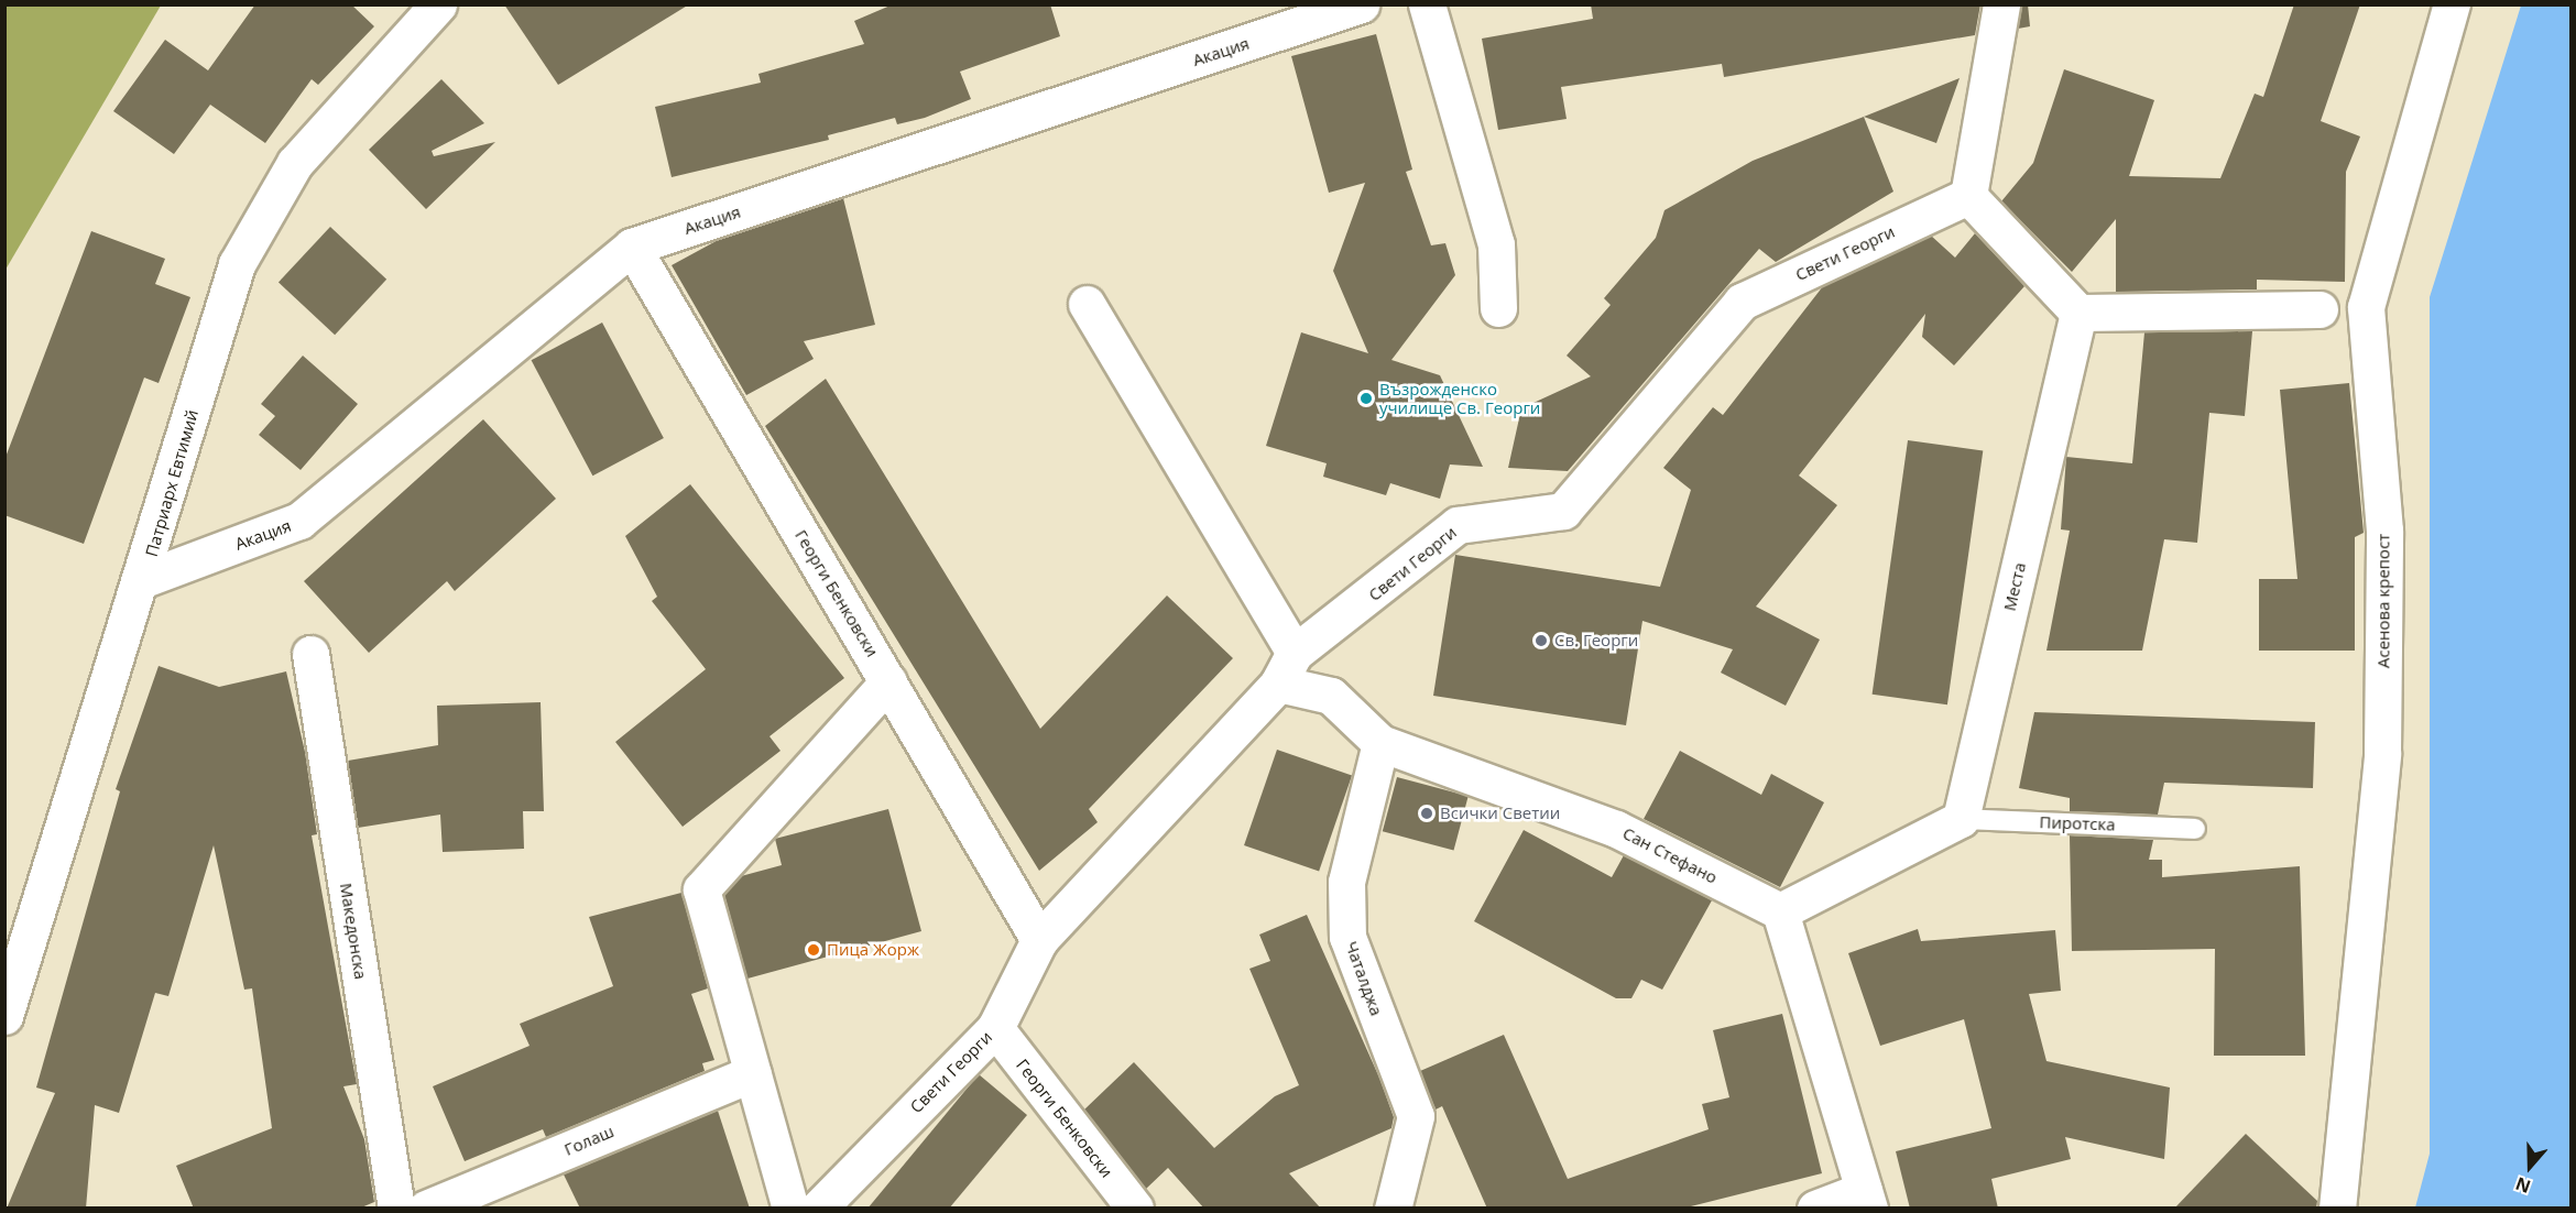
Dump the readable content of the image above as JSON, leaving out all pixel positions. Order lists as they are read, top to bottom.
{
  "streets": {
    "street": [
      "Акация",
      "Свети Георги",
      "Патриарх Евтимий",
      "Места",
      "Георги Бенковски",
      "Асенова крепост",
      "Сан Стефано",
      "Македонска",
      "Чаталджа",
      "Голаш"
    ],
    "lane": ["Пиротска"]
  },
  "crossings": [
    ["Акация", "Патриарх Евтимий"],
    ["Акация", "Георги Бенковски"],
    ["Свети Георги", "Георги Бенковски"],
    ["Свети Георги", "Сан Стефано"],
    ["Места", "Пиротска"],
    ["Сан Стефано", "Чаталджа"]
  ],
  "places": [
    "Възрожденско училище Св. Георги",
    "Св. Георги",
    "Всички Светии",
    "Пица Жорж"
  ],
  "north": "bottom"
}
